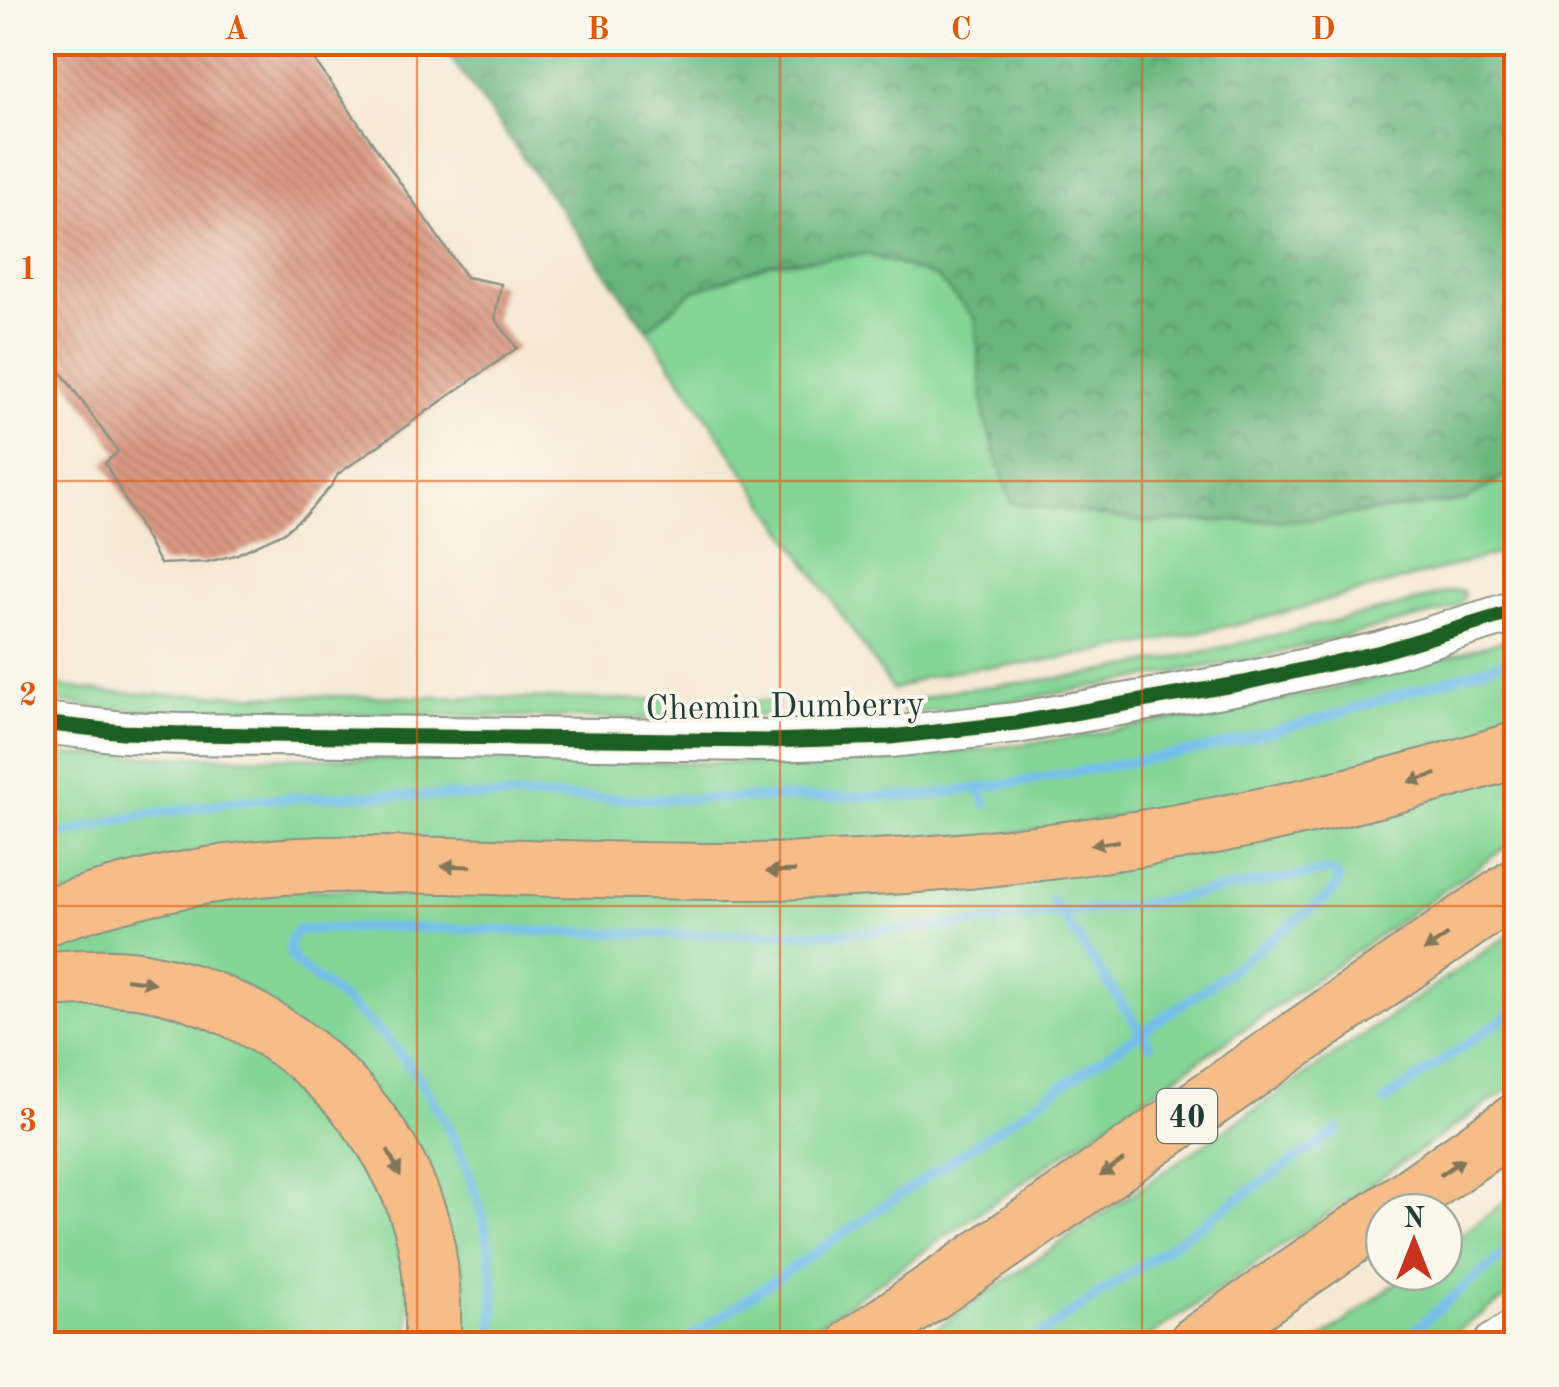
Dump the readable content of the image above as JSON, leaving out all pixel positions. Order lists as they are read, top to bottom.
{
  "streets": {
    "highway": ["40"],
    "street": ["Chemin Dumberry"]
  },
  "north": "top",
  "grid": {
    "columns": [
      "A",
      "B",
      "C",
      "D"
    ],
    "rows": ["1", "2", "3"]
  }
}
